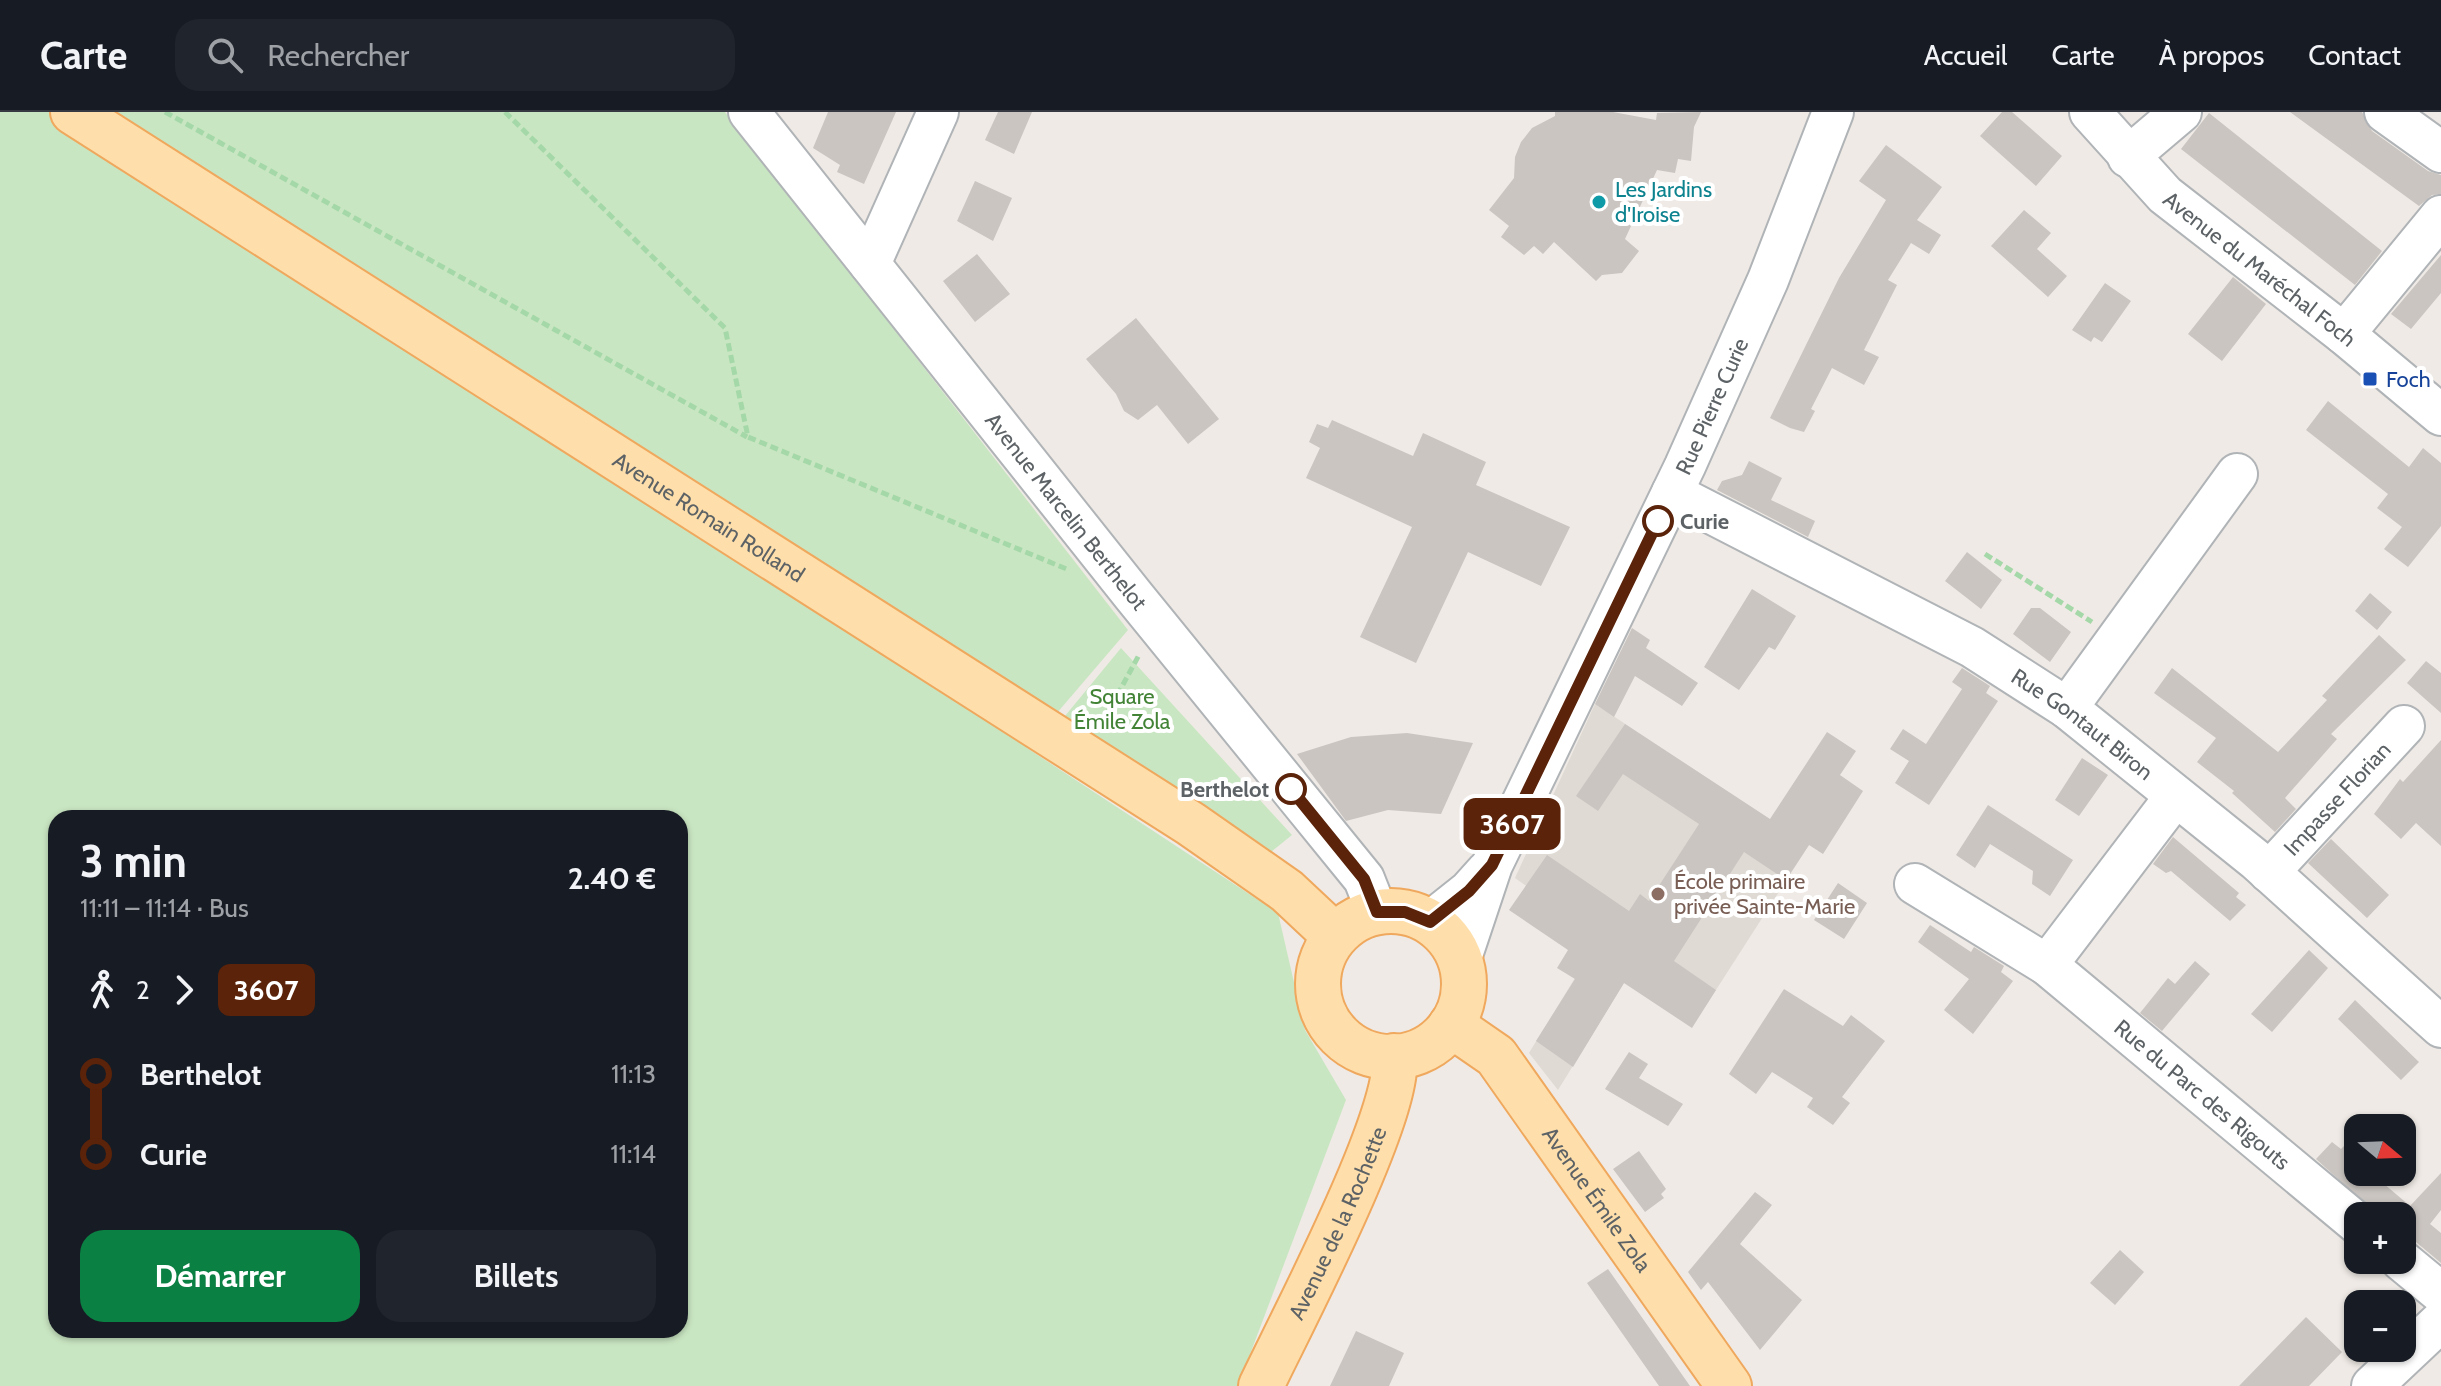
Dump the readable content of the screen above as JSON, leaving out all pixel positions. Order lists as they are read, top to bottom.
{
  "streets": {
    "main road": ["Avenue Romain Rolland", "Avenue Émile Zola", "Avenue de la Rochette"],
    "street": [
      "Avenue du Maréchal Foch",
      "Rue Pierre Curie",
      "Avenue Marcelin Berthelot",
      "Rue Gontaut Biron",
      "Impasse Florian",
      "Rue du Parc des Rigouts"
    ]
  },
  "crossings": [
    ["Rue Pierre Curie", "Avenue Marcelin Berthelot"],
    ["Rue Pierre Curie", "Avenue Romain Rolland"],
    ["Rue Pierre Curie", "Rue Gontaut Biron"],
    ["Rue Pierre Curie", "Avenue Émile Zola"],
    ["Rue Pierre Curie", "Avenue de la Rochette"],
    ["Avenue Marcelin Berthelot", "Avenue Romain Rolland"],
    ["Avenue Marcelin Berthelot", "Avenue Émile Zola"],
    ["Avenue Marcelin Berthelot", "Avenue de la Rochette"],
    ["Avenue Romain Rolland", "Avenue Émile Zola"],
    ["Avenue Romain Rolland", "Avenue de la Rochette"],
    ["Rue Gontaut Biron", "Impasse Florian"],
    ["Avenue Émile Zola", "Avenue de la Rochette"]
  ],
  "parks": ["Square Émile Zola"],
  "places": {
    "other": [
      "Les Jardins d'Iroise",
      "Curie",
      "Berthelot",
      "École primaire privée Sainte-Marie"
    ],
    "transit": ["Foch"]
  },
  "lines": ["bus line 3607"],
  "north": "right",
  "page": {
    "header": "Carte",
    "search": "Rechercher",
    "nav": [
      "Accueil",
      "Carte",
      "À propos",
      "Contact"
    ],
    "on_map": "3607",
    "heading": ["3 min", "11:11 – 11:14 · Bus", "2.40 €"],
    "legs": ["2", "3607"],
    "list": [
      {
        "name": "Berthelot",
        "value": "11:13"
      },
      {
        "name": "Curie",
        "value": "11:14"
      }
    ],
    "map_buttons": ["+", "−"],
    "buttons": ["Démarrer", "Billets"]
  }
}
